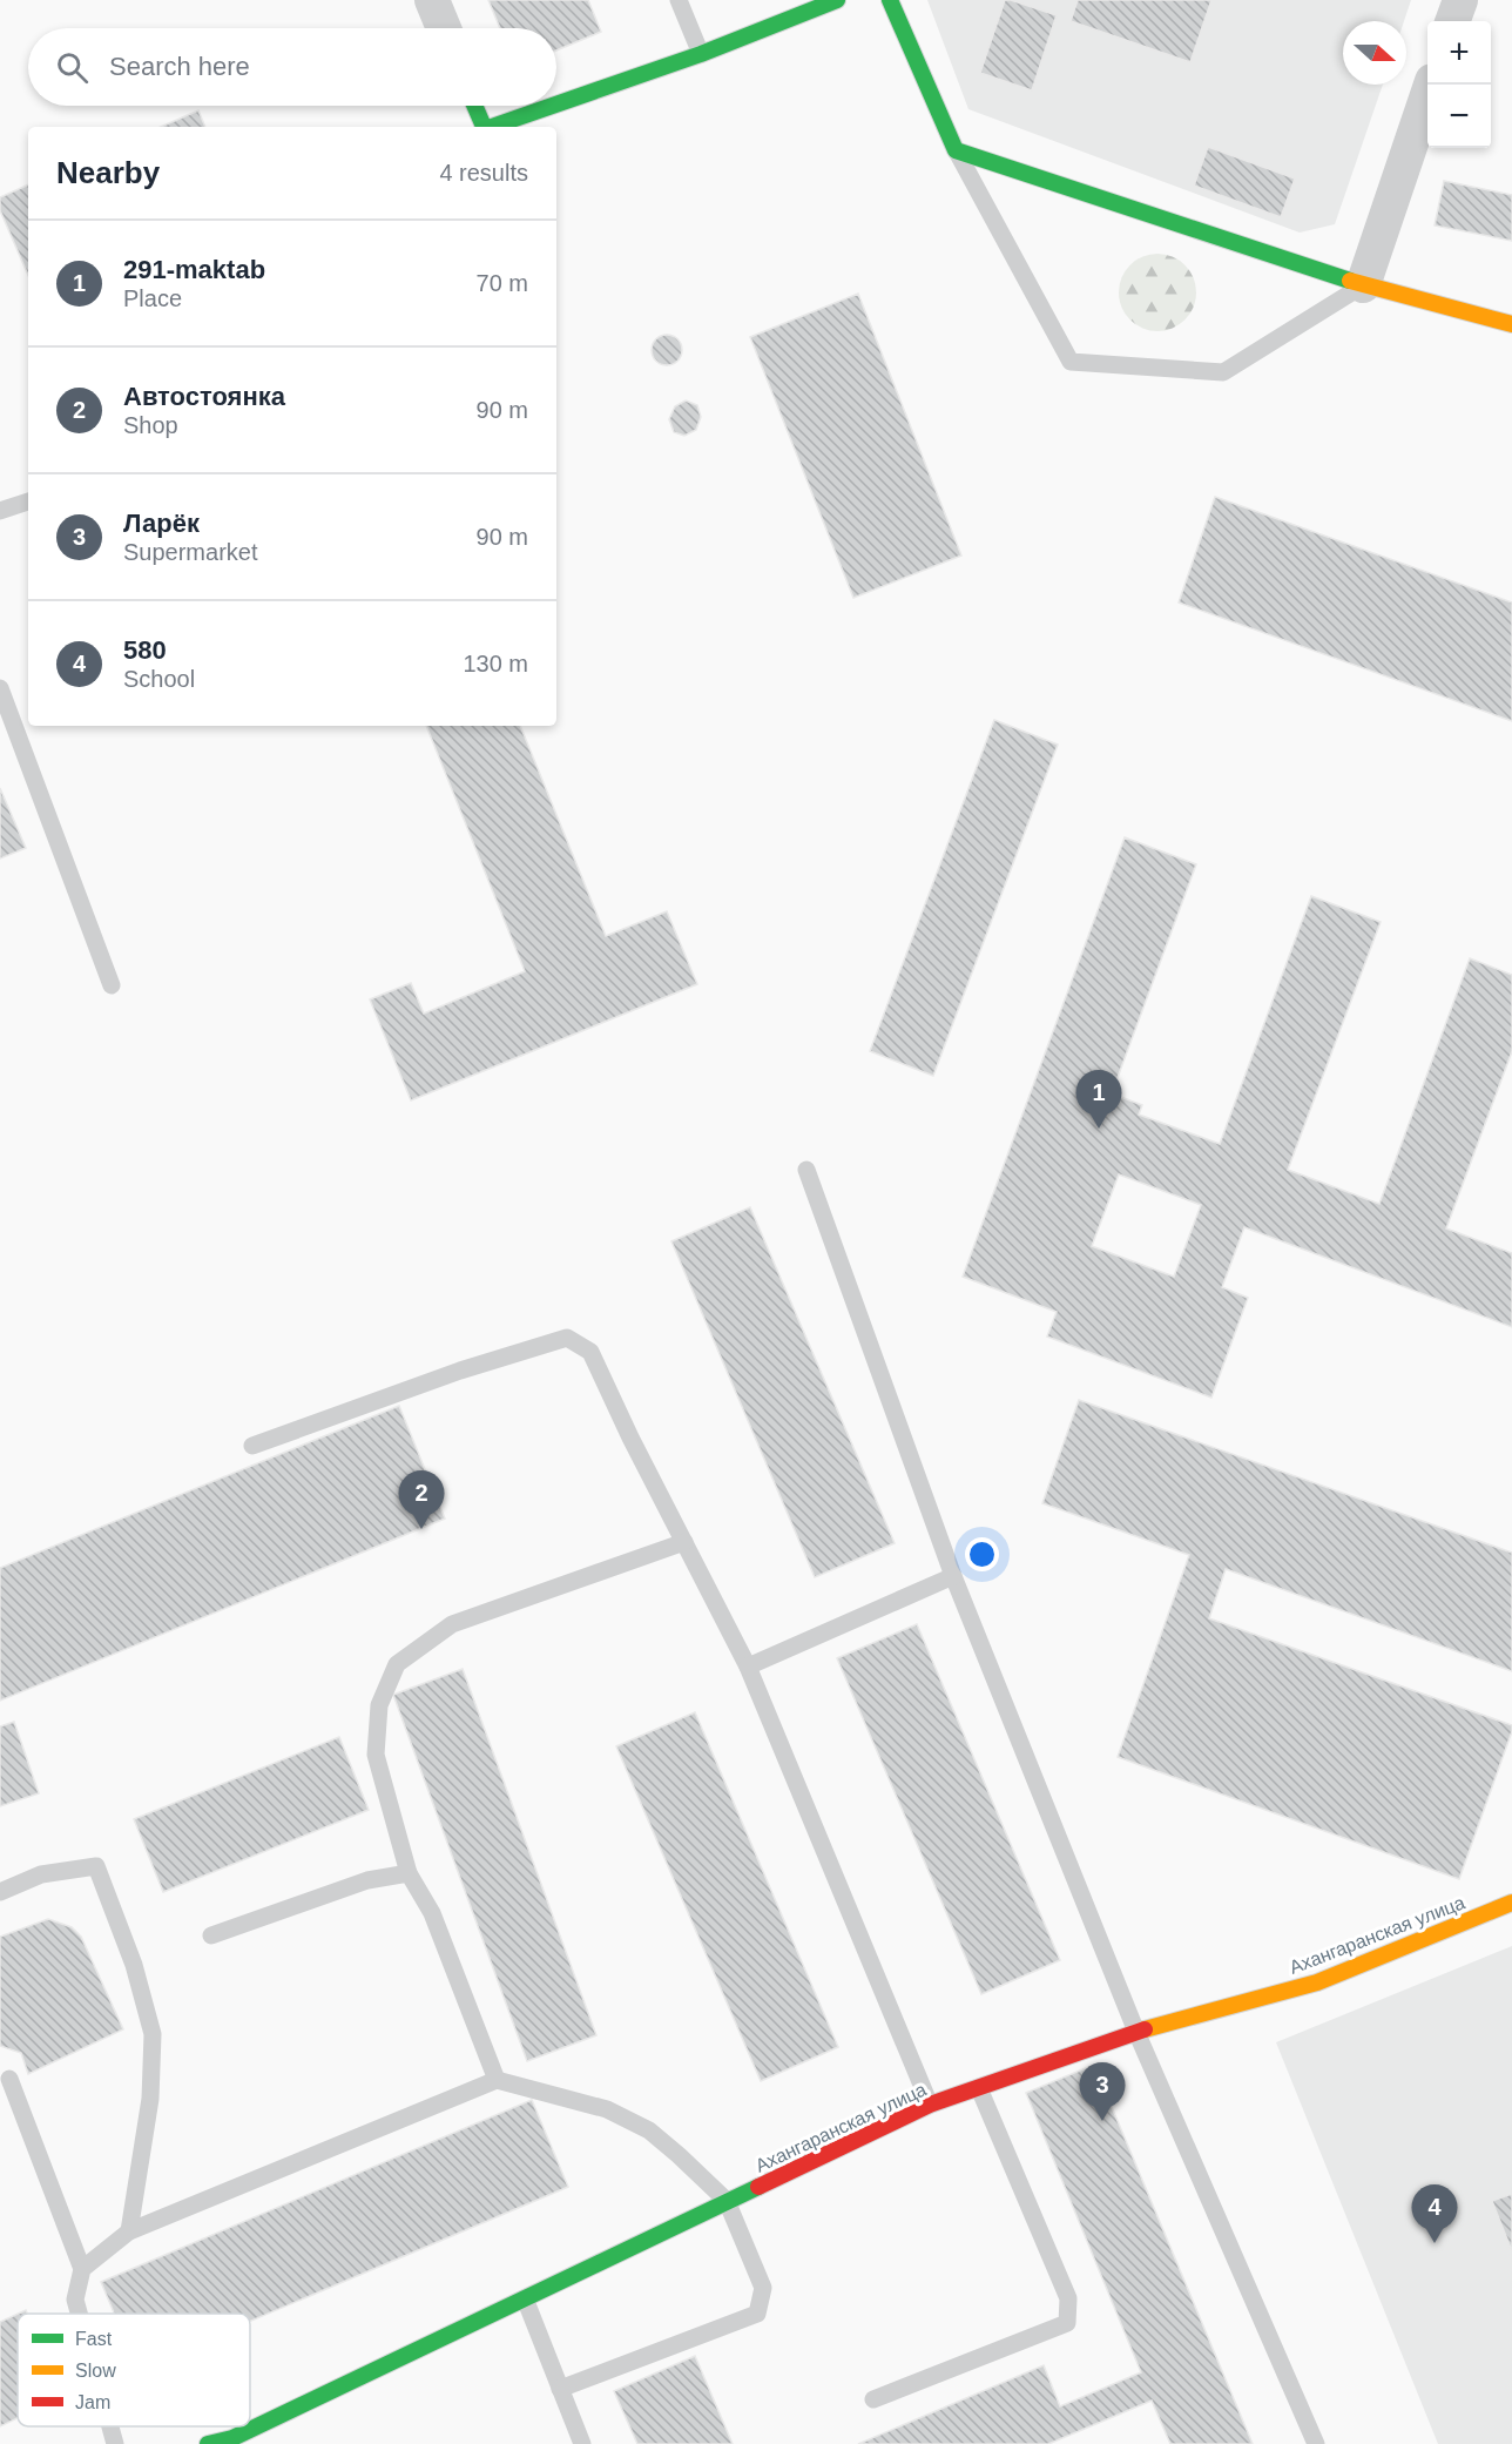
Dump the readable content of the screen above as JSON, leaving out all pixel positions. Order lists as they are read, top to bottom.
{
  "streets": {
    "street": ["Ахангаранская улица"]
  },
  "legend": ["Fast", "Slow", "Jam"],
  "north": "right",
  "page": {
    "map_buttons": ["+", "−"],
    "search": "Search here",
    "heading": ["Nearby", "4 results"],
    "list": [
      {
        "mark": "1",
        "name": "291-maktab",
        "note": "Place",
        "value": "70 m"
      },
      {
        "mark": "2",
        "name": "Автостоянка",
        "note": "Shop",
        "value": "90 m"
      },
      {
        "mark": "3",
        "name": "Ларёк",
        "note": "Supermarket",
        "value": "90 m"
      },
      {
        "mark": "4",
        "name": "580",
        "note": "School",
        "value": "130 m"
      }
    ],
    "pins": [
      "1",
      "2",
      "3",
      "4"
    ]
  }
}
